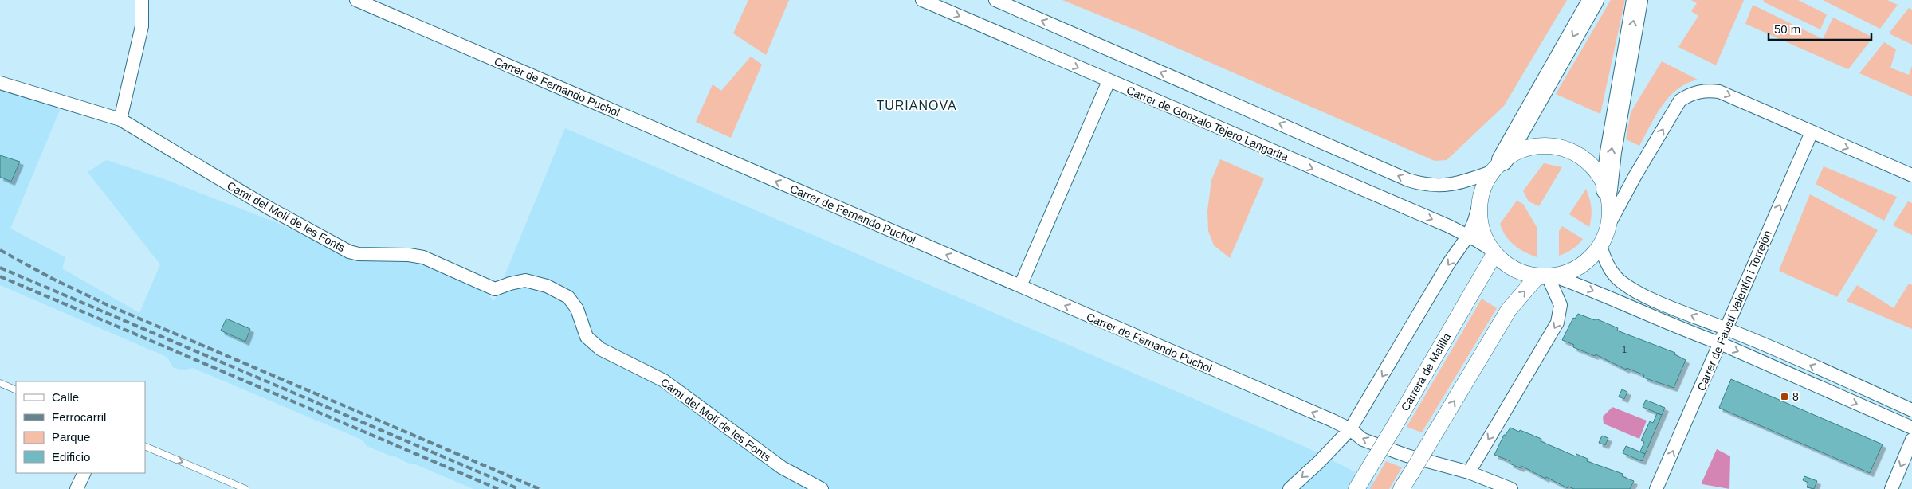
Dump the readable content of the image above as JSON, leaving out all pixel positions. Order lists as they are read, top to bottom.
{
  "streets": {
    "street": [
      "Carrer de Fernando Puchol",
      "Carrer de Gonzalo Tejero Langarita",
      "Camí del Molí de les Fonts",
      "Carrer de Faustí Valentín i Torrejón",
      "Carrera de Malilla"
    ]
  },
  "crossings": [
    ["Carrer de Gonzalo Tejero Langarita", "Carrera de Malilla"]
  ],
  "one_way": ["Carrer de Fernando Puchol", "Carrer de Faustí Valentín i Torrejón"],
  "districts": ["TURIANOVA"],
  "places": {
    "transit": ["8"]
  },
  "house_numbers": ["1"],
  "legend": [
    "Calle",
    "Ferrocarril",
    "Parque",
    "Edificio"
  ],
  "scale_bar": "50 m"
}
